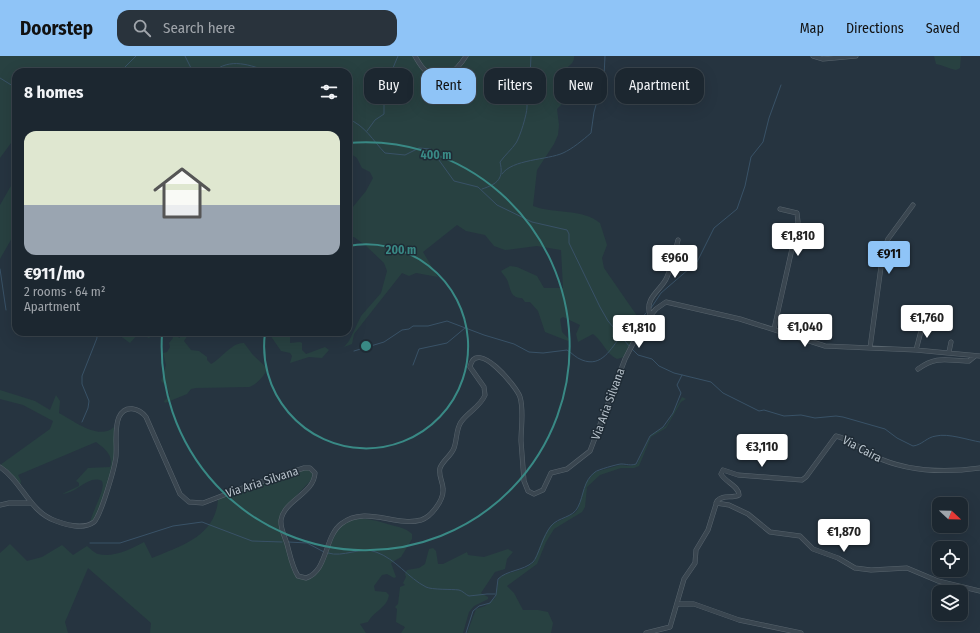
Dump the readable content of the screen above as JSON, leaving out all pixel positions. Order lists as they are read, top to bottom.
{
  "streets": {
    "street": ["Via Aria Silvana", "Via Caira"]
  },
  "north": "right",
  "page": {
    "header": "Doorstep",
    "search": "Search here",
    "nav": ["Map", "Directions", "Saved"],
    "chip": [
      "Buy",
      "Rent",
      "Filters",
      "New",
      "Apartment"
    ],
    "heading": "8 homes",
    "list": [
      {
        "name": "€911/mo",
        "note": "2 rooms · 64 m² · Apartment"
      }
    ],
    "price": [
      "€1,810",
      "€911",
      "€960",
      "€1,760",
      "€1,040",
      "€1,810",
      "€3,110",
      "€1,870"
    ]
  },
  "rings": ["400 m", "200 m"]
}
